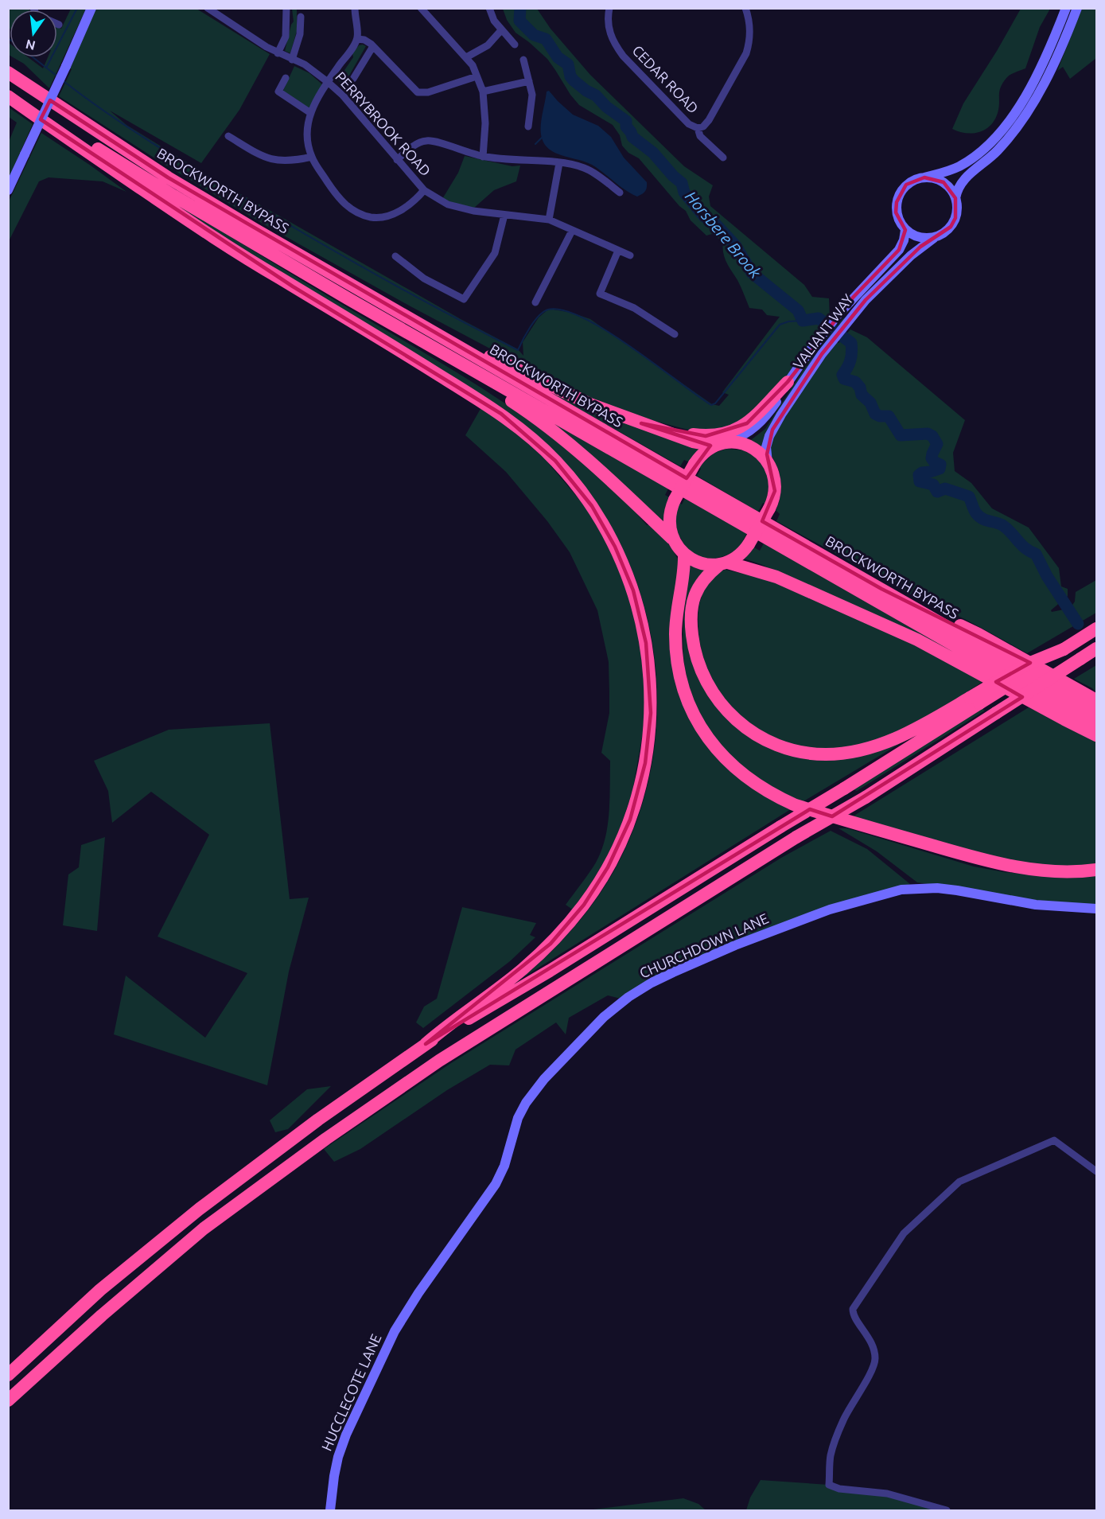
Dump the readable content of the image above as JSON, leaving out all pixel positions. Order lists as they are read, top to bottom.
{
  "streets": {
    "highway": ["BROCKWORTH BYPASS"],
    "street": [
      "CEDAR ROAD",
      "PERRYBROOK ROAD",
      "VALIANT WAY",
      "CHURCHDOWN LANE",
      "HUCCLECOTE LANE"
    ]
  },
  "crossings": [
    ["CHURCHDOWN LANE", "HUCCLECOTE LANE"]
  ],
  "water": ["Horsbere Brook"],
  "north": "bottom"
}
